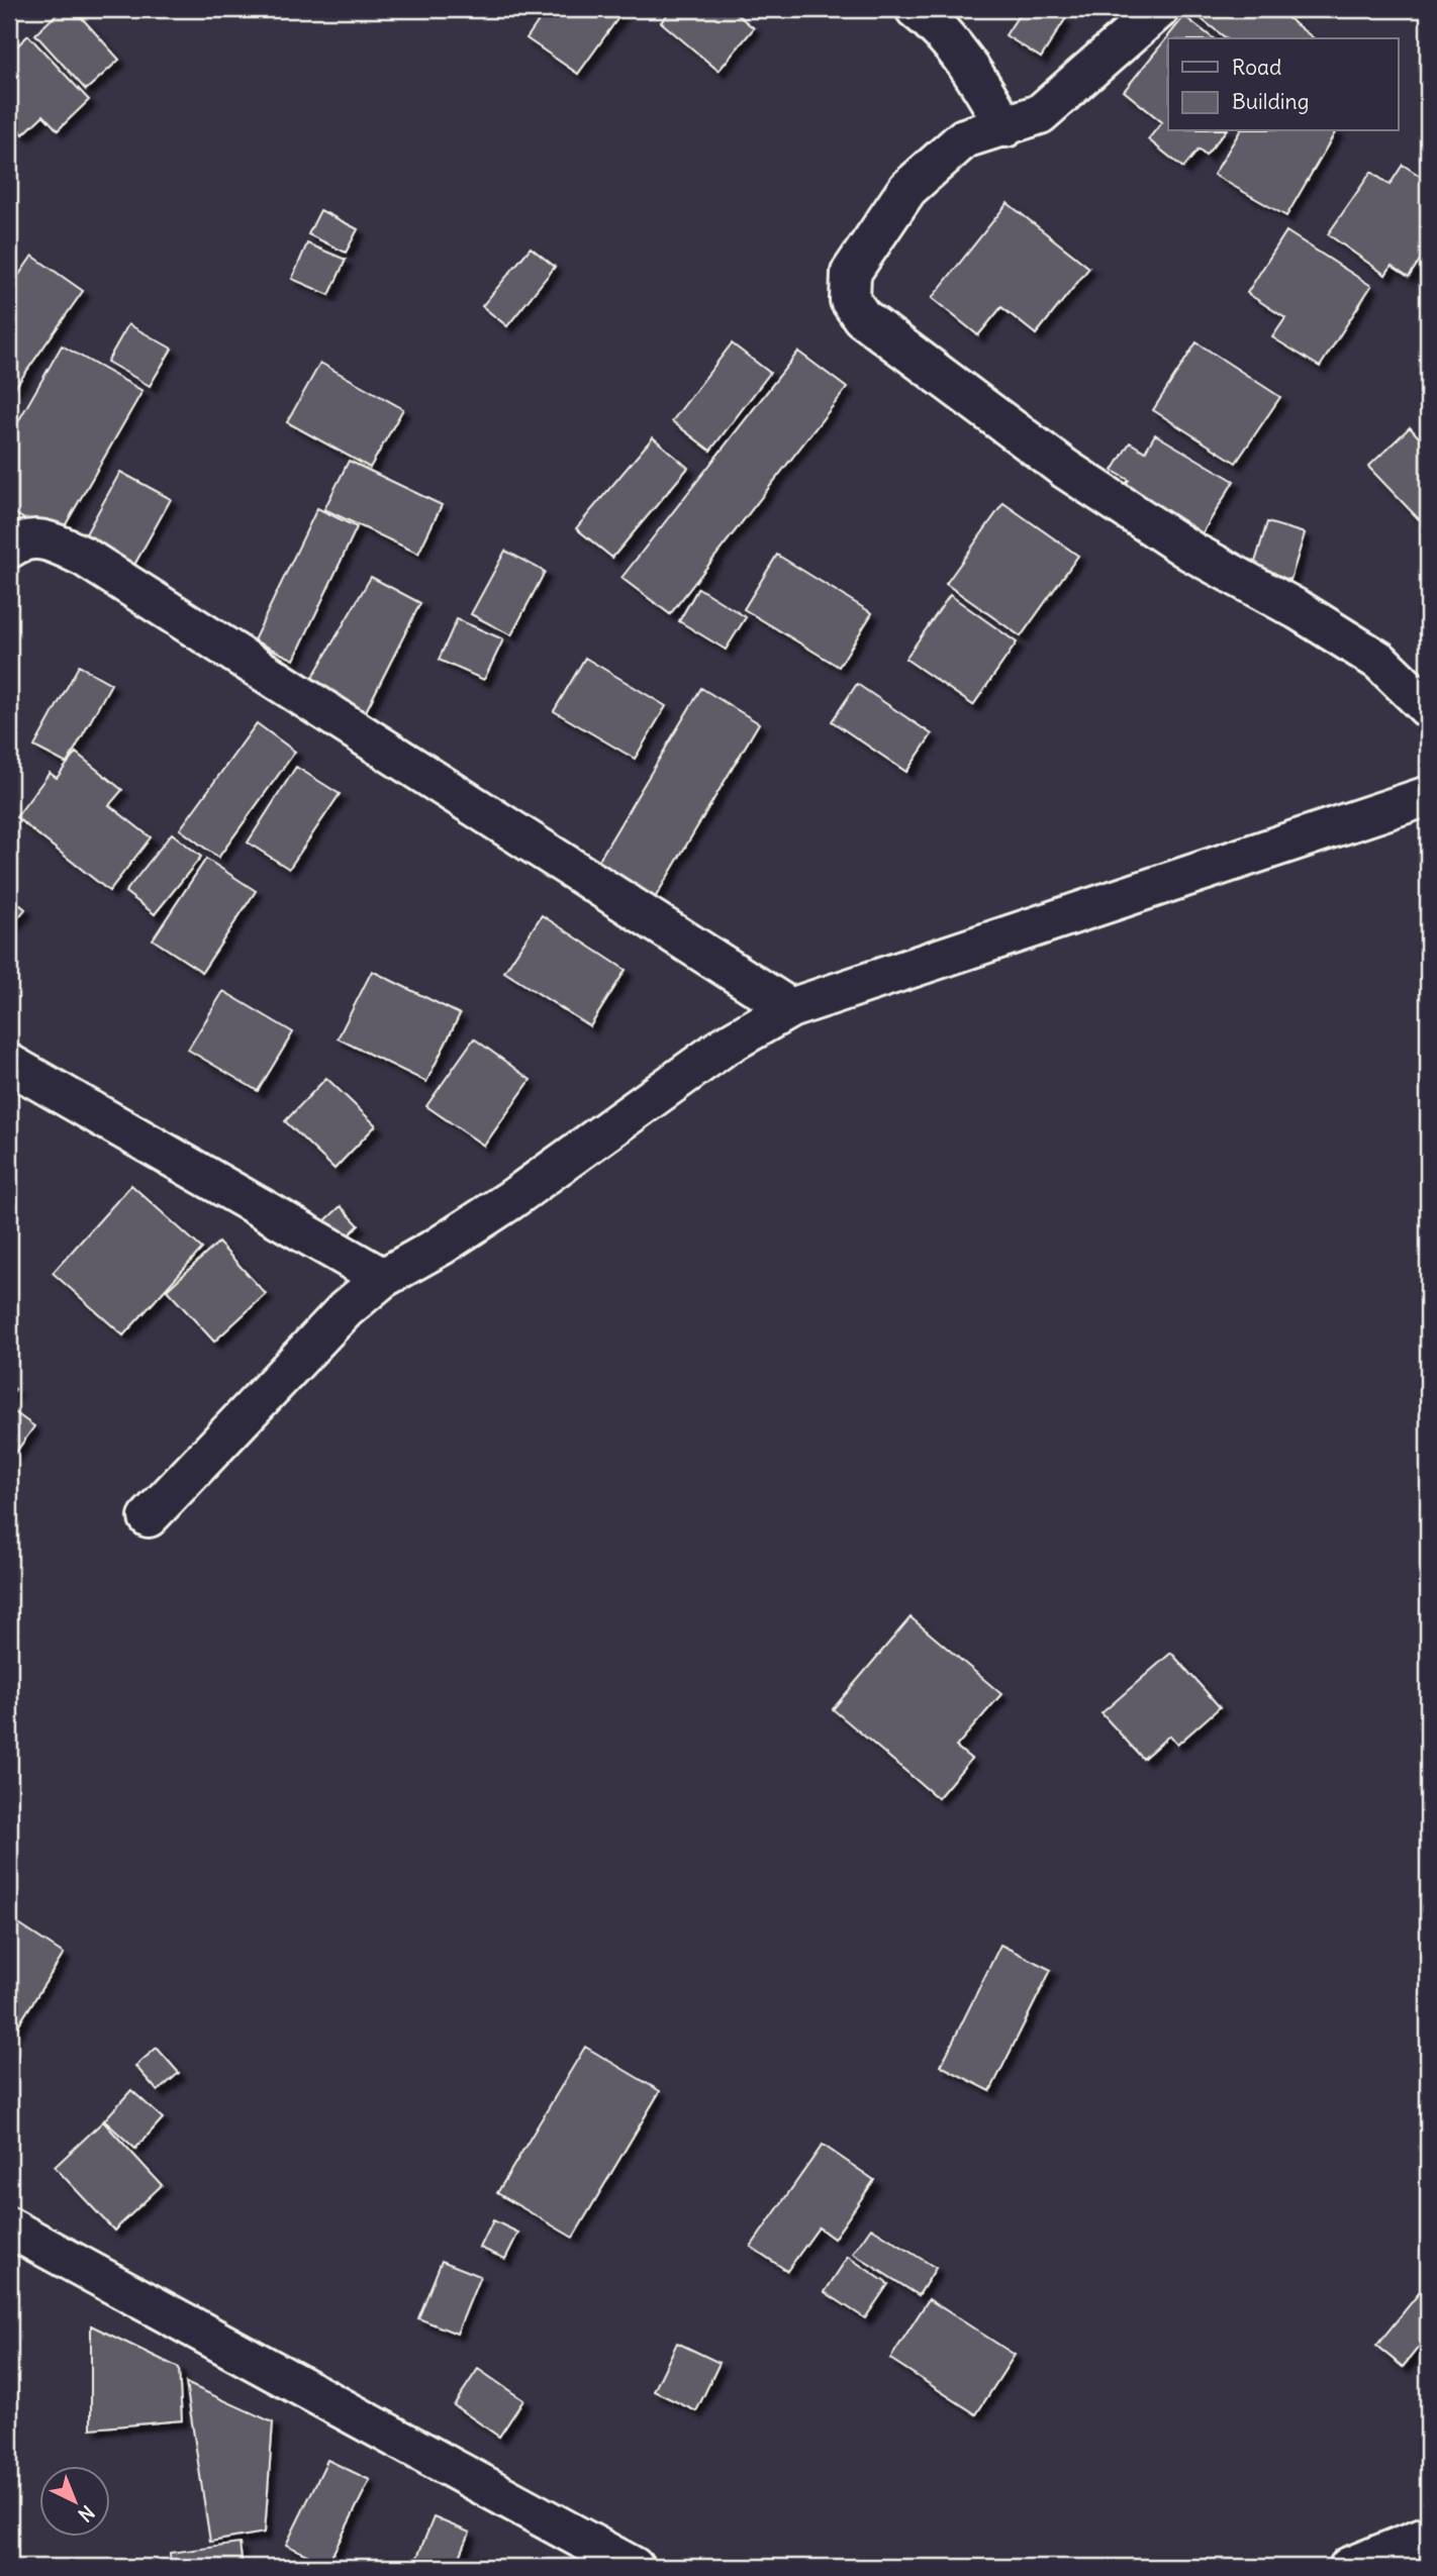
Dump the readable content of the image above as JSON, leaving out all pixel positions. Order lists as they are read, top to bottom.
{
  "legend": ["Road", "Building"],
  "north": "bottom right"
}
